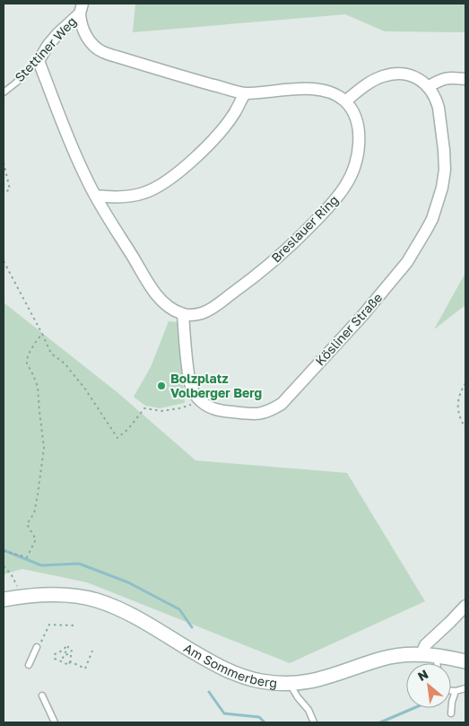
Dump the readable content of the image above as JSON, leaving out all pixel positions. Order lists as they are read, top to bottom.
{
  "streets": {
    "street": [
      "Stettiner Weg",
      "Breslauer Ring",
      "Kösliner Straße",
      "Am Sommerberg"
    ]
  },
  "crossings": [
    ["Breslauer Ring", "Kösliner Straße"]
  ],
  "places": ["Bolzplatz Volberger Berg"],
  "north": "top left"
}
